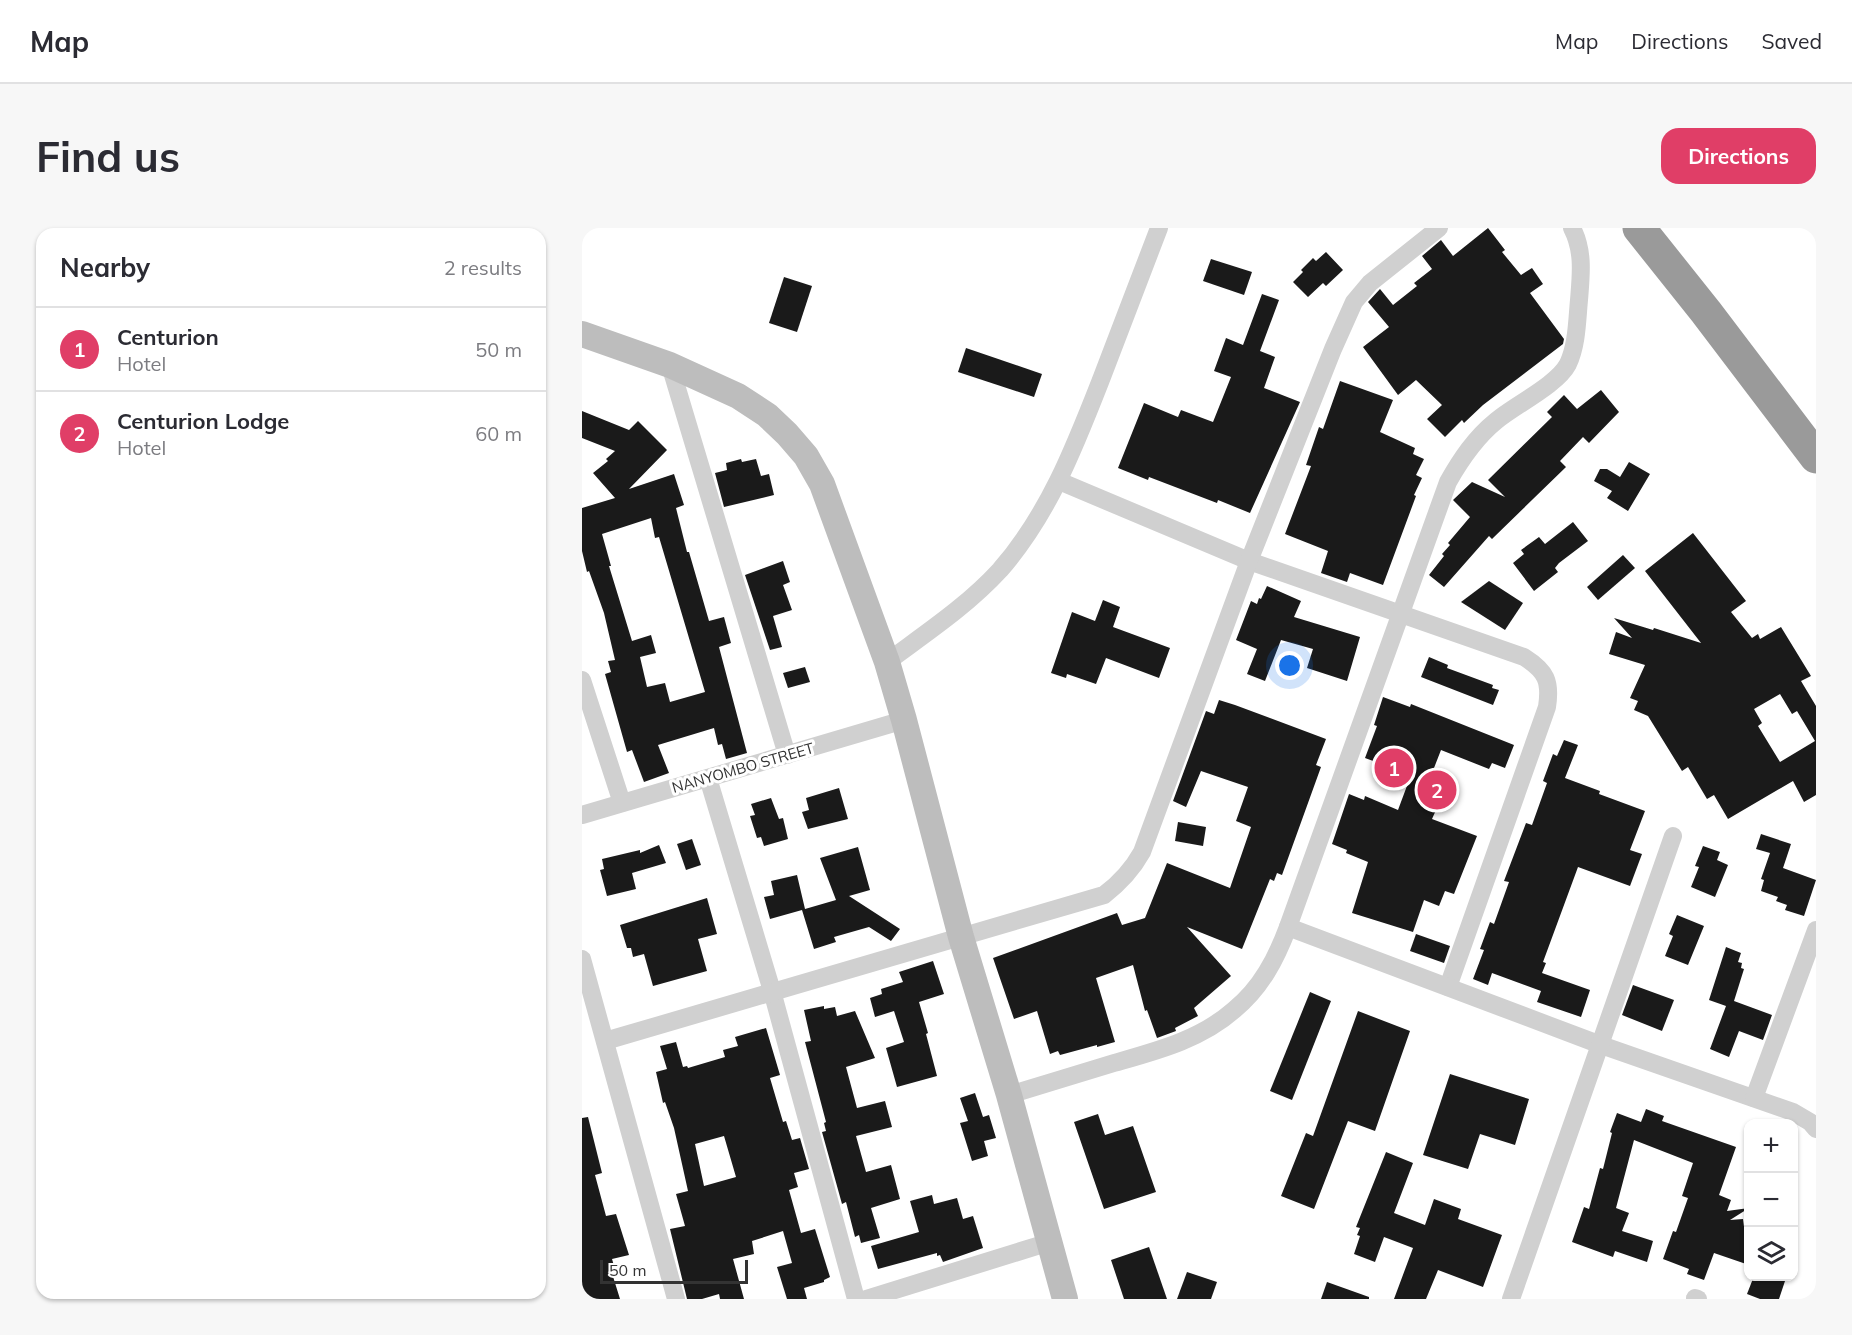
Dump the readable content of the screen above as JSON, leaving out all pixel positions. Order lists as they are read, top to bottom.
{
  "streets": {
    "street": ["NANYOMBO STREET"]
  },
  "scale_bar": "50 m",
  "page": {
    "header": "Map",
    "nav": ["Map", "Directions", "Saved"],
    "buttons": "Directions",
    "title": "Find us",
    "heading": ["Nearby", "2 results"],
    "list": [
      {
        "mark": "1",
        "name": "Centurion",
        "note": "Hotel",
        "value": "50 m"
      },
      {
        "mark": "2",
        "name": "Centurion Lodge",
        "note": "Hotel",
        "value": "60 m"
      }
    ],
    "pins": ["1", "2"],
    "map_buttons": ["+", "−"],
    "scale": "50 m"
  }
}
